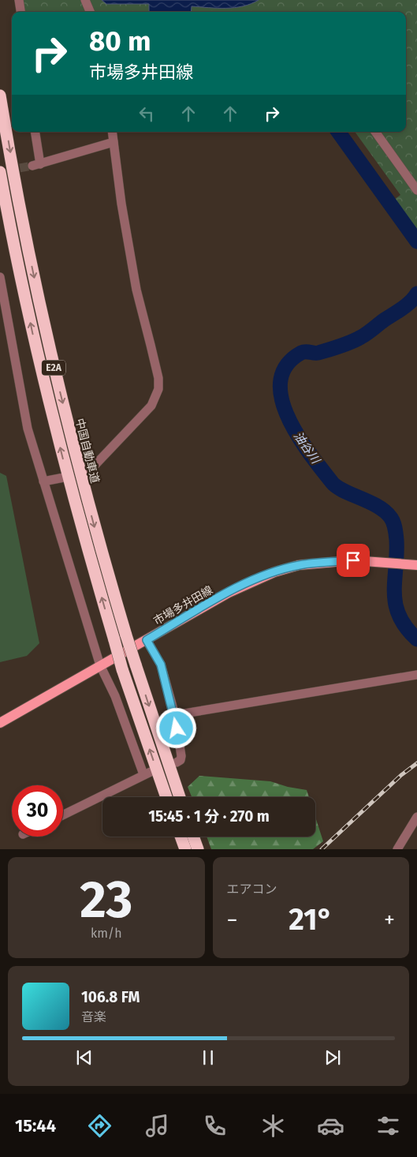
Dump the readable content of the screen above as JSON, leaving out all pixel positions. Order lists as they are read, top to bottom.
{
  "streets": {
    "highway": ["E2A", "中国自動車道"],
    "main road": ["市場多井田線"]
  },
  "water": ["油谷川"],
  "page": {
    "turn": ["80 m", "市場多井田線"],
    "limit": "30",
    "trip": "15:45 · 1 分 · 270 m",
    "tile": [
      ["23", "km/h"],
      "エアコン"
    ],
    "heat": ["−", "21°", "+"],
    "song": ["106.8 FM", "音楽"],
    "tabs": "15:44"
  }
}
